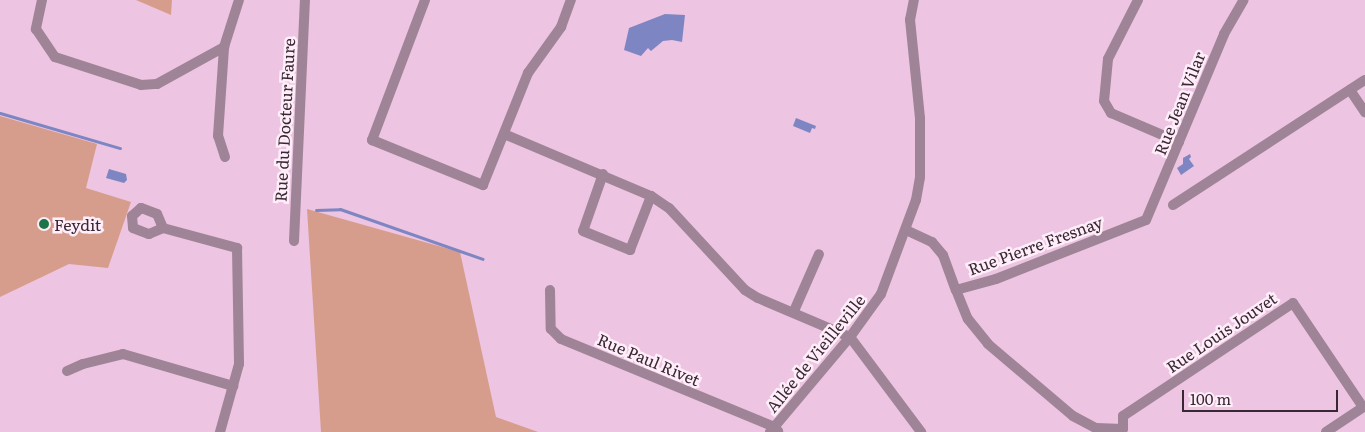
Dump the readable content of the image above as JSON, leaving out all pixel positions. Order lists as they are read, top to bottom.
{
  "streets": {
    "street": [
      "Rue Jean Vilar",
      "Rue du Docteur Faure",
      "Rue Pierre Fresnay",
      "Rue Louis Jouvet",
      "Allée de Vieilleville",
      "Rue Paul Rivet"
    ]
  },
  "crossings": [
    ["Rue Jean Vilar", "Rue Pierre Fresnay"],
    ["Rue Pierre Fresnay", "Allée de Vieilleville"],
    ["Allée de Vieilleville", "Rue Paul Rivet"]
  ],
  "places": ["Feydit"],
  "scale_bar": "100 m"
}
